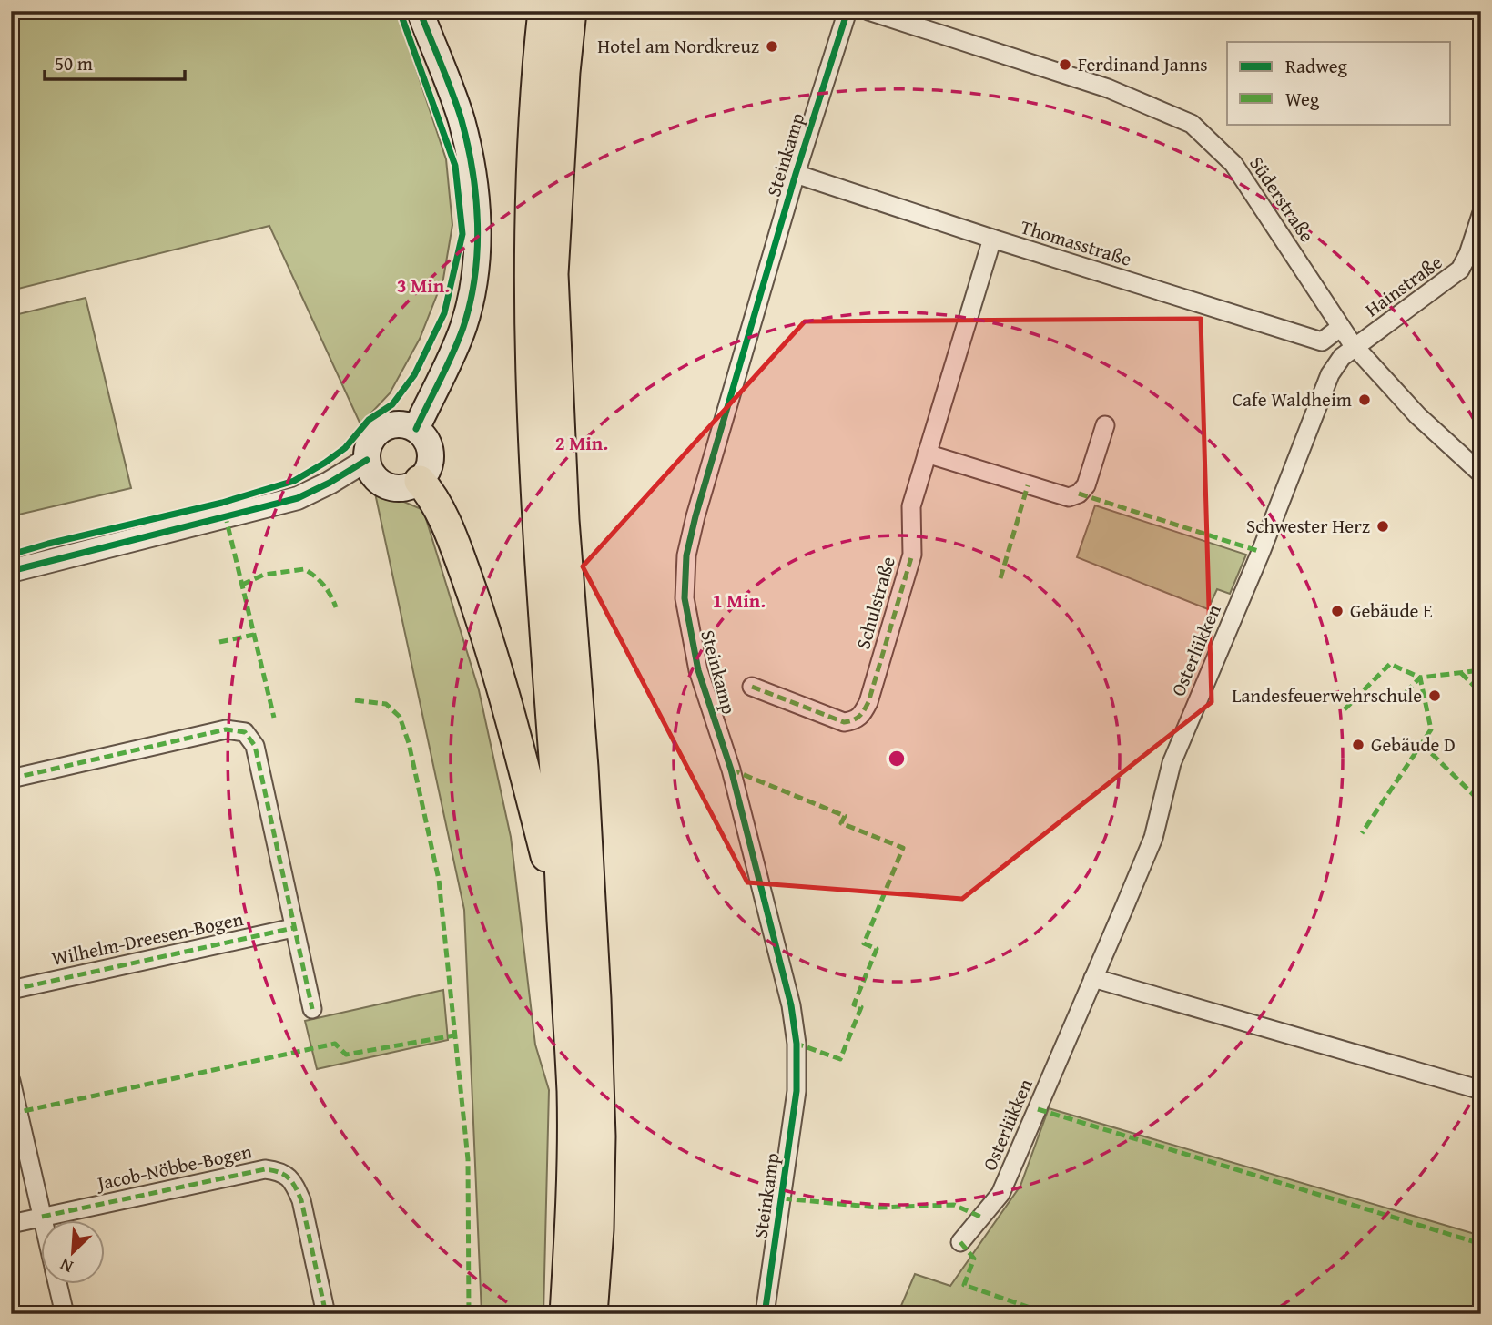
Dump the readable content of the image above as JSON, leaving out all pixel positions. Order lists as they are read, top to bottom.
{
  "streets": {
    "street": [
      "Steinkamp",
      "Süderstraße",
      "Thomasstraße",
      "Hainstraße",
      "Schulstraße",
      "Osterlükken",
      "Wilhelm-Dreesen-Bogen",
      "Jacob-Nöbbe-Bogen"
    ]
  },
  "crossings": [
    ["Steinkamp", "Thomasstraße"],
    ["Süderstraße", "Thomasstraße"],
    ["Süderstraße", "Hainstraße"],
    ["Süderstraße", "Osterlükken"],
    ["Thomasstraße", "Schulstraße"],
    ["Hainstraße", "Osterlükken"]
  ],
  "places": [
    "Hotel am Nordkreuz",
    "Ferdinand Janns",
    "Cafe Waldheim",
    "Schwester Herz",
    "Gebäude E",
    "Landesfeuerwehrschule",
    "Gebäude D"
  ],
  "legend": ["Radweg", "Weg"],
  "scale_bar": "50 m",
  "north": "bottom left",
  "rings": ["3 Min.", "2 Min.", "1 Min."]
}
